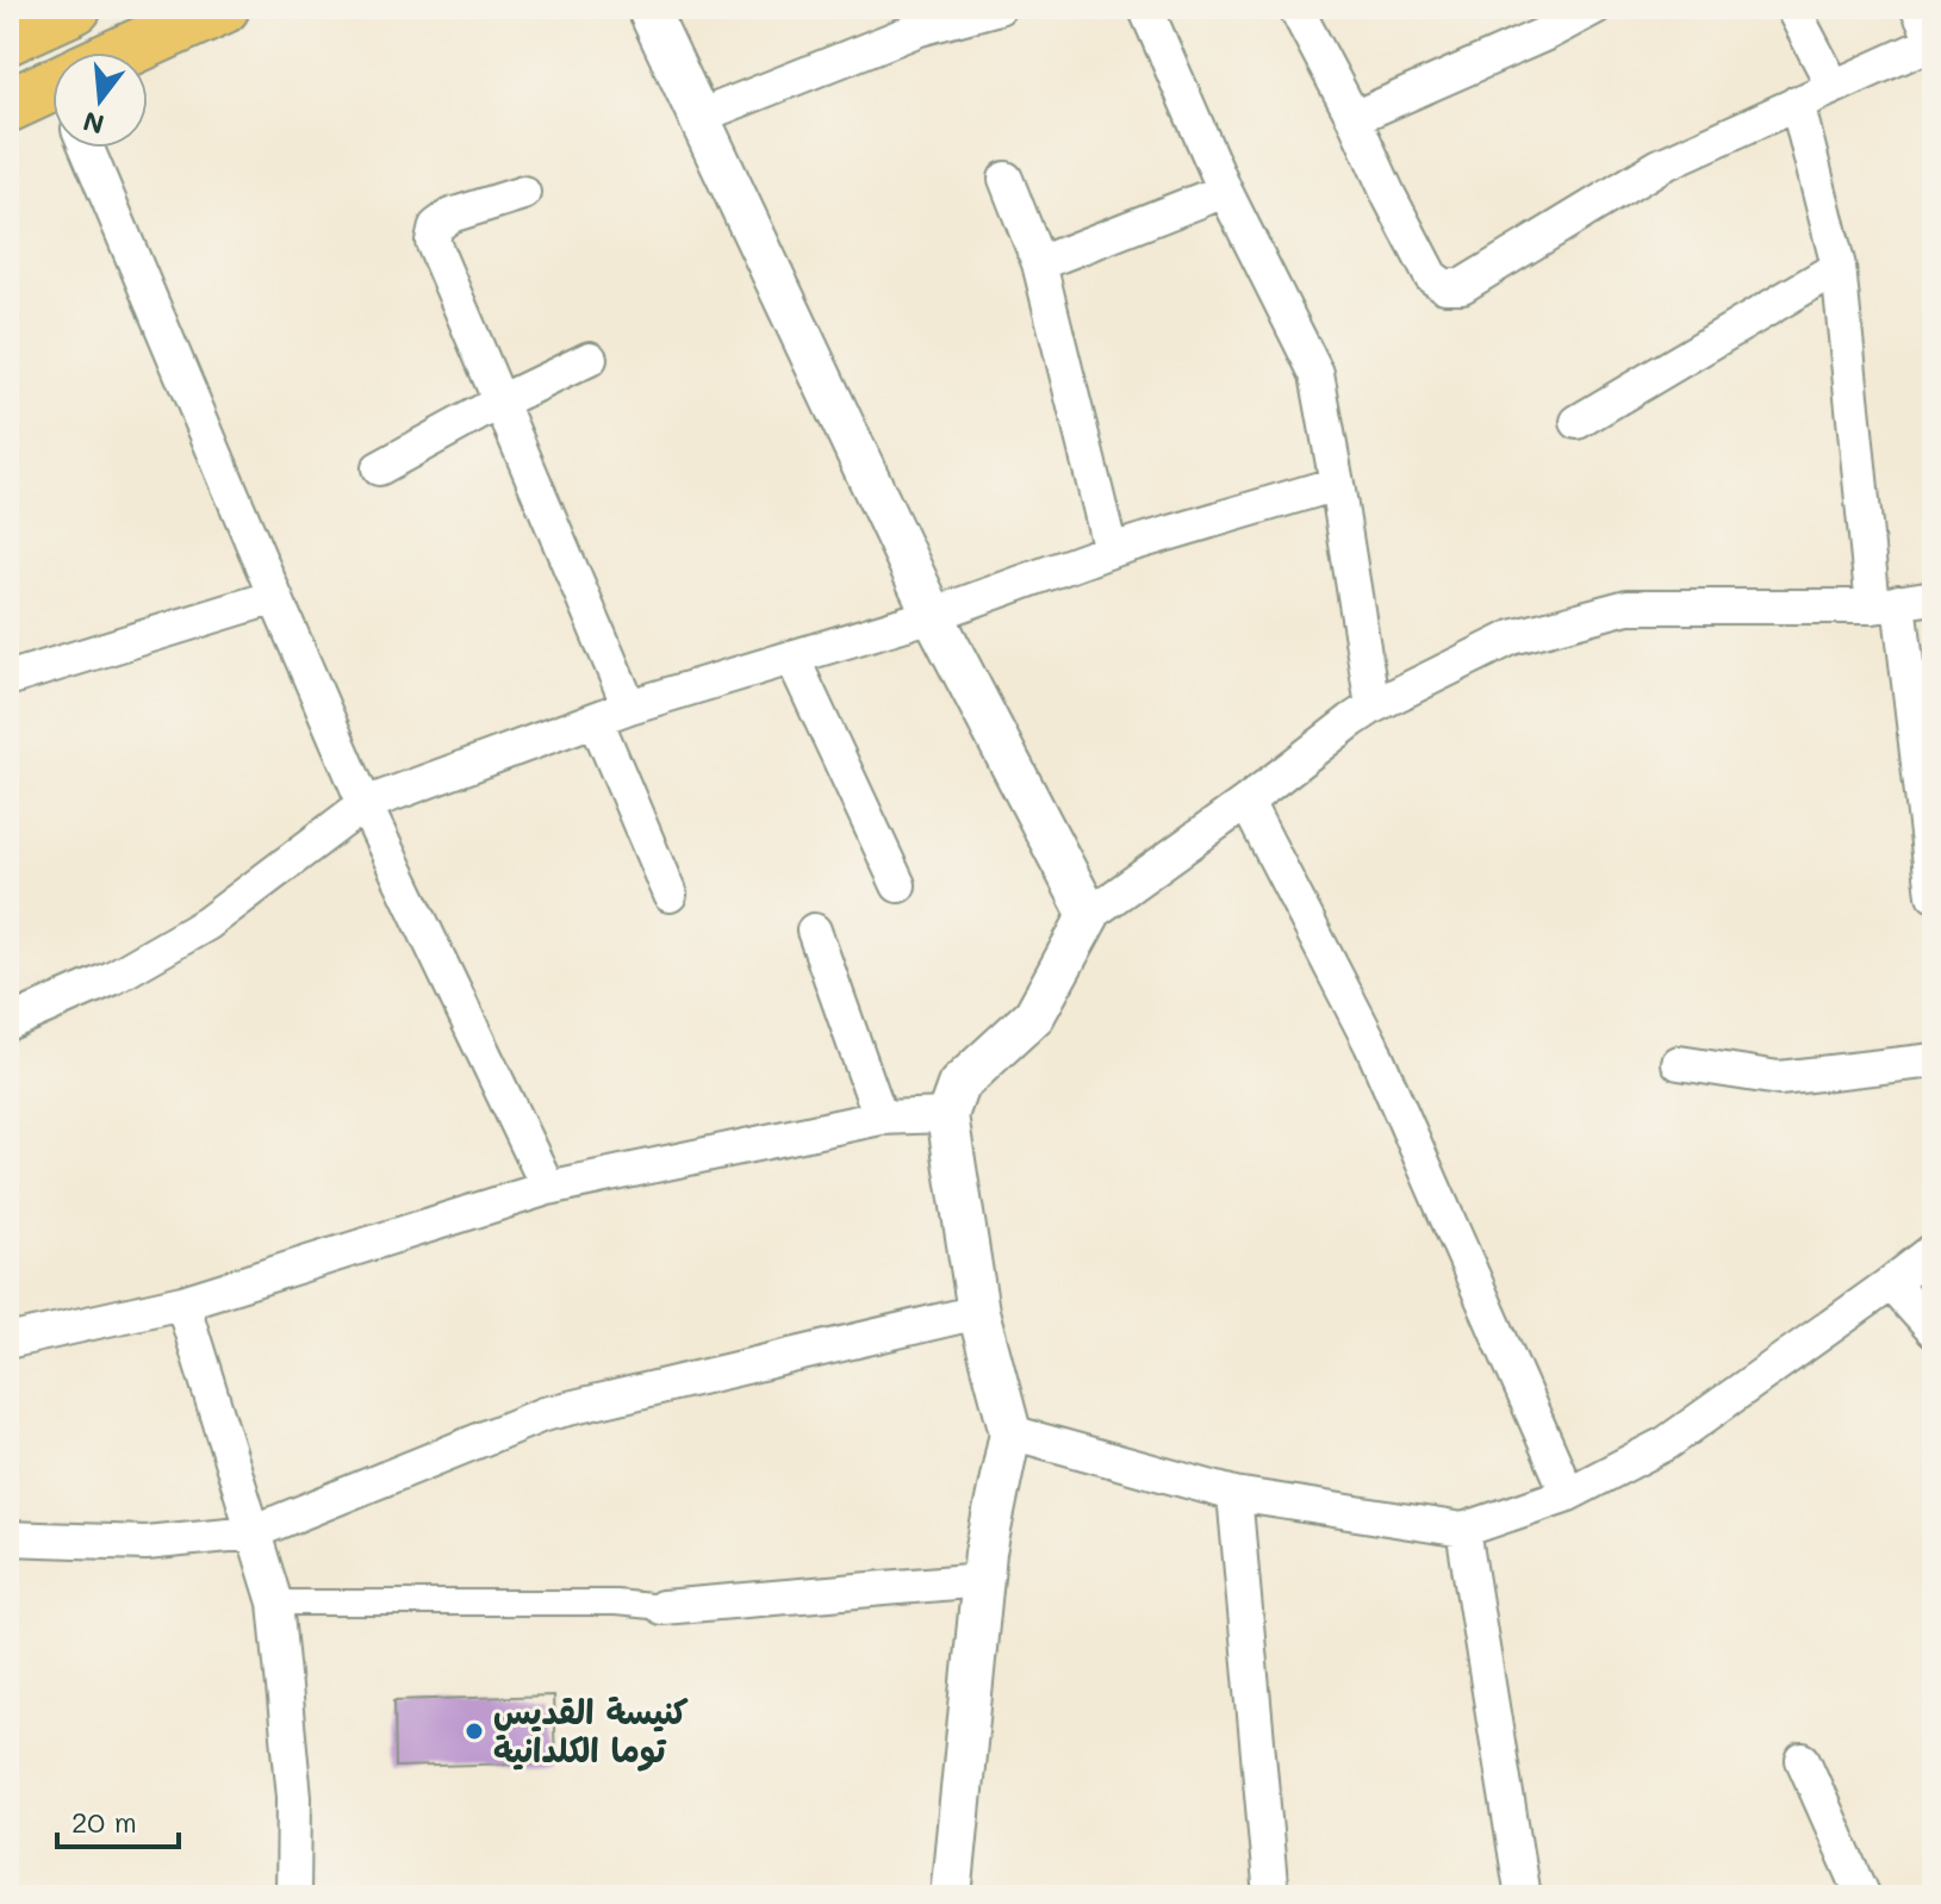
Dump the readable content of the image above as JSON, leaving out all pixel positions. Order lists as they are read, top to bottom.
{
  "places": ["كنيسة القديس توما الكلدانية"],
  "scale_bar": "20 m",
  "north": "bottom"
}
